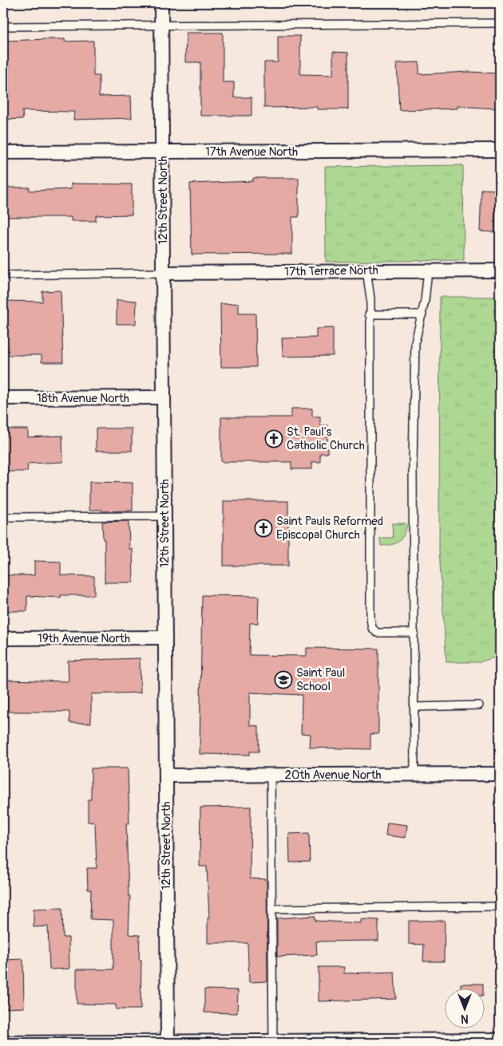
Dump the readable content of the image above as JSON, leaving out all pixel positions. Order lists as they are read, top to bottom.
{
  "streets": {
    "street": [
      "17th Avenue North",
      "12th Street North",
      "17th Terrace North",
      "18th Avenue North",
      "19th Avenue North",
      "20th Avenue North"
    ]
  },
  "crossings": [
    ["17th Avenue North", "12th Street North"],
    ["12th Street North", "17th Terrace North"],
    ["12th Street North", "18th Avenue North"],
    ["12th Street North", "19th Avenue North"],
    ["12th Street North", "20th Avenue North"]
  ],
  "places": {
    "church": ["St. Paul's Catholic Church", "Saint Pauls Reformed Episcopal Church"],
    "school or university": ["Saint Paul School"]
  },
  "north": "bottom"
}
